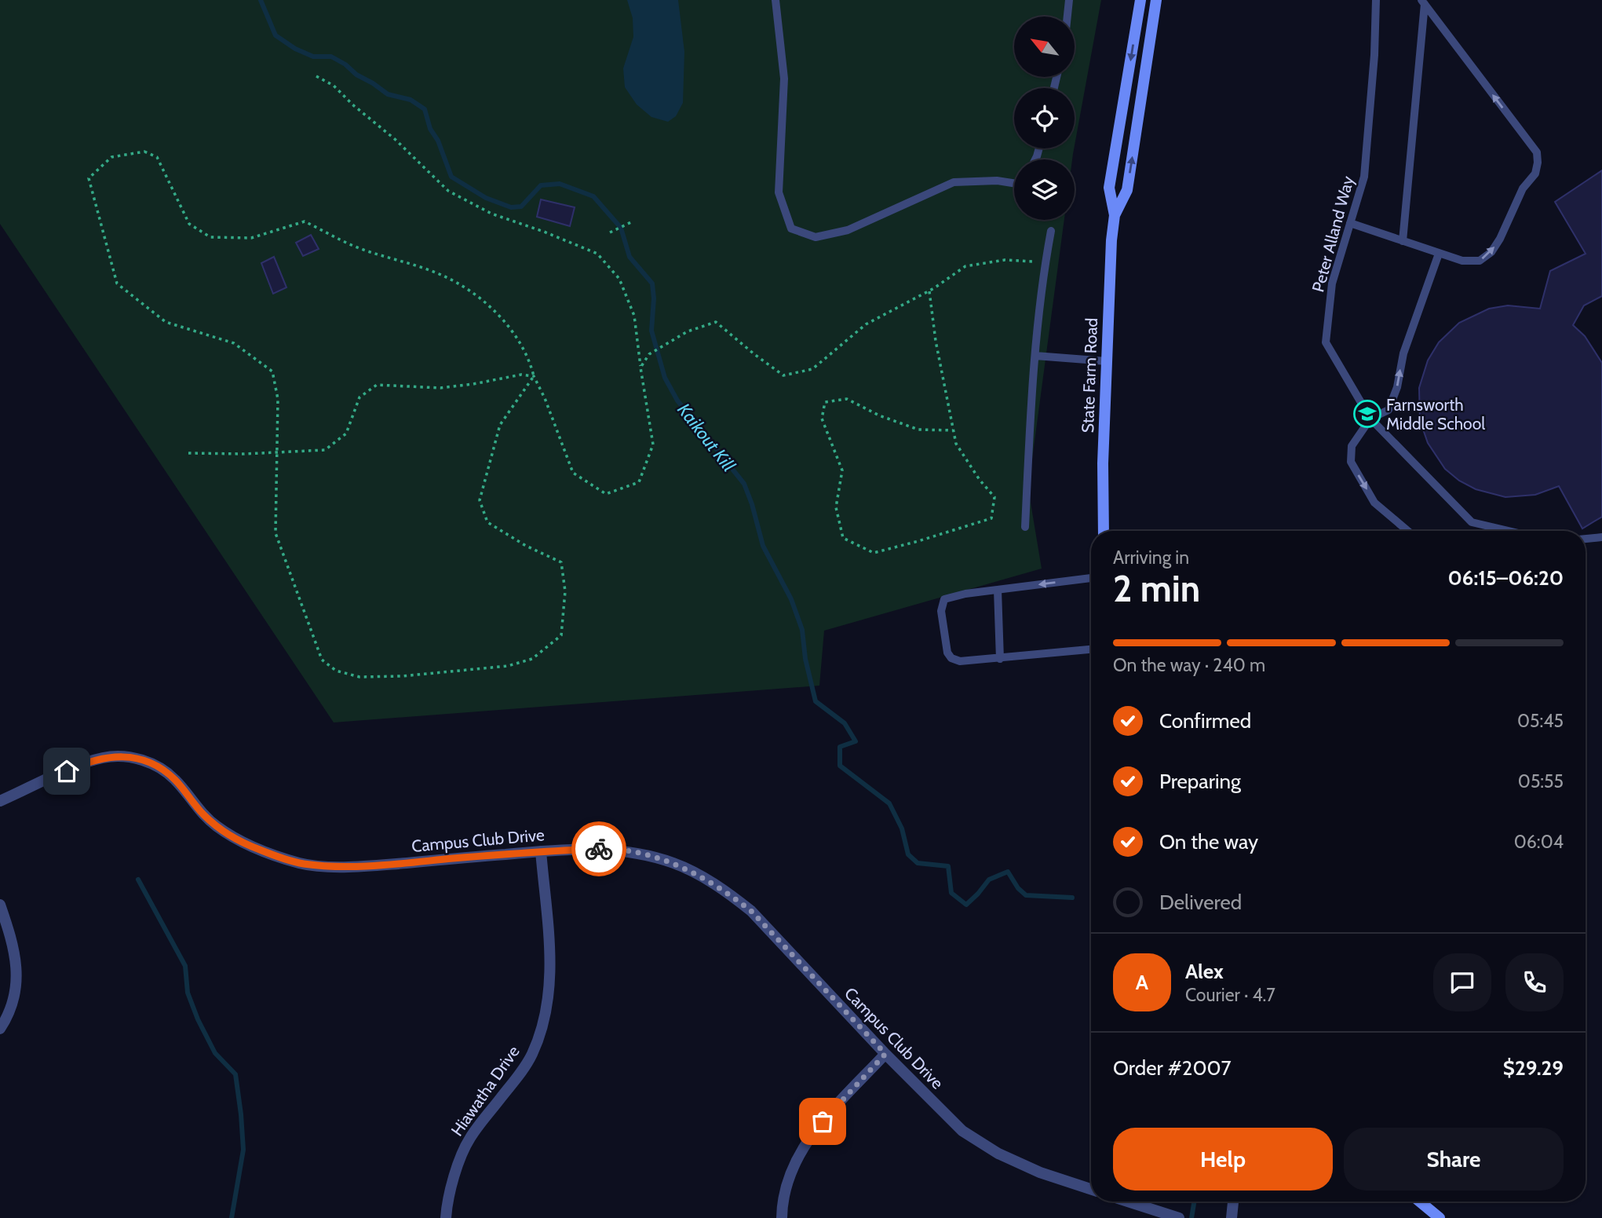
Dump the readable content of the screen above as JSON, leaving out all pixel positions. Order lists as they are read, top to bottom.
{
  "streets": {
    "main road": ["State Farm Road"],
    "street": ["Campus Club Drive", "Hiawatha Drive"],
    "lane": ["Peter Alland Way"]
  },
  "crossings": [
    ["Campus Club Drive", "Hiawatha Drive"]
  ],
  "water": ["Kaikout Kill"],
  "places": {
    "school or university": ["Farnsworth Middle School"]
  },
  "north": "top left",
  "page": {
    "heading": ["2 min", "Arriving in", "06:15–06:20"],
    "panel": [
      "Alex",
      "Courier · 4.7",
      "Order #2007",
      "$29.29"
    ],
    "bar": "On the way · 240 m",
    "list": [
      ["Confirmed", "05:45"],
      ["Preparing", "05:55"],
      ["On the way", "06:04"],
      "Delivered"
    ],
    "round": "A",
    "buttons": ["Help", "Share"]
  }
}
